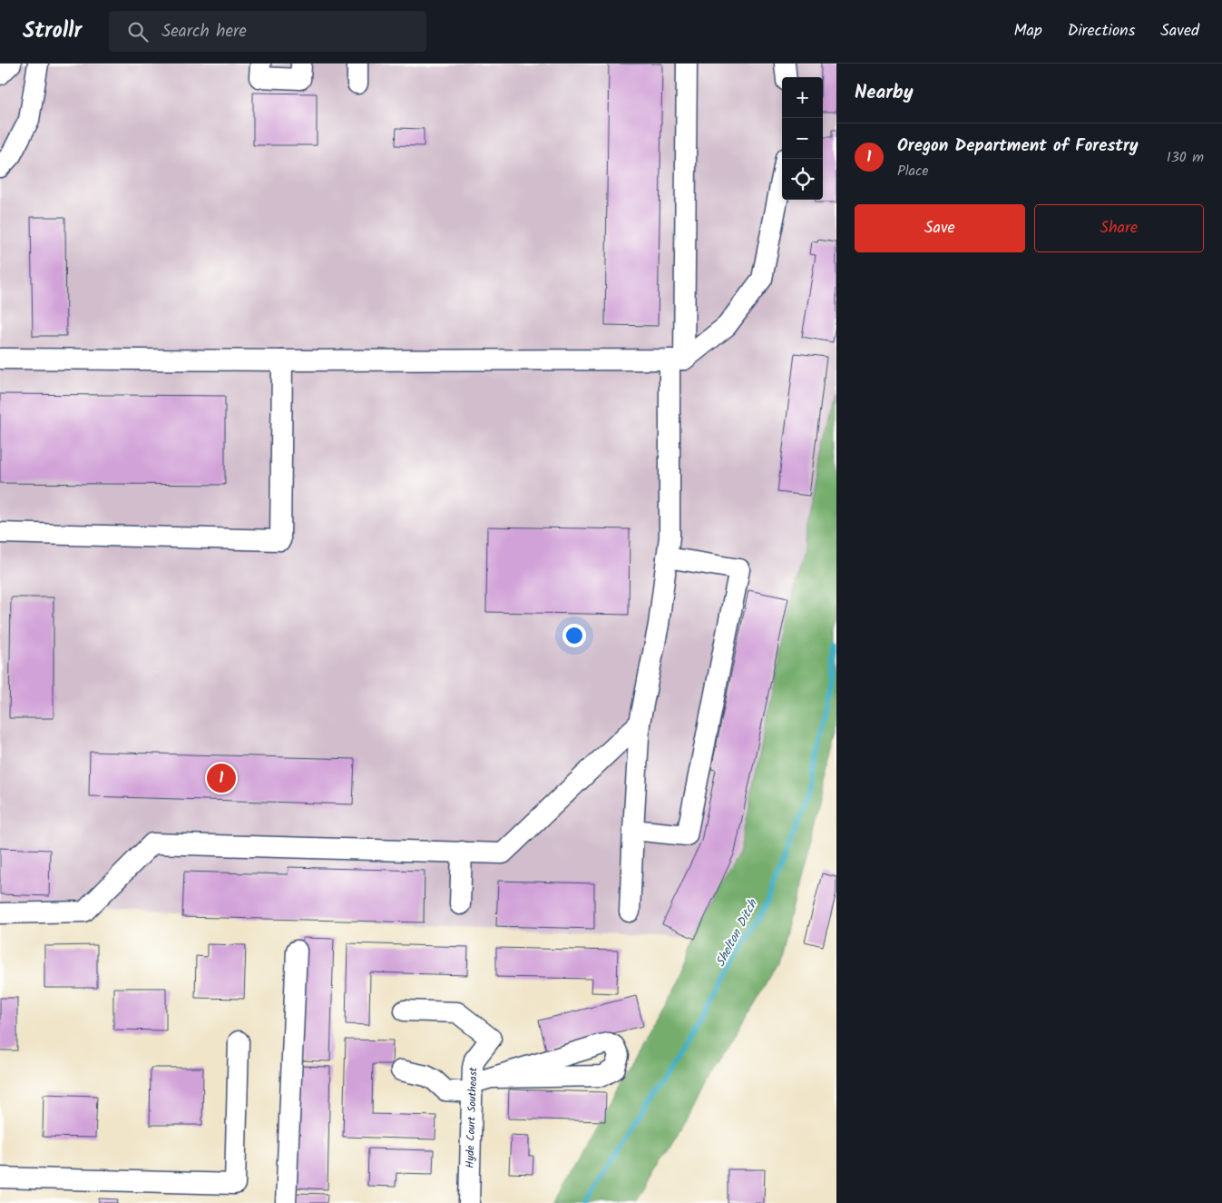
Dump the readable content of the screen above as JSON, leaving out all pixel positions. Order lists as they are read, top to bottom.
{
  "streets": {
    "street": ["Hyde Court Southeast"]
  },
  "water": ["Shelton Ditch"],
  "page": {
    "header": "Strollr",
    "search": "Search here",
    "nav": ["Map", "Directions", "Saved"],
    "heading": "Nearby",
    "map_buttons": ["+", "−"],
    "list": [
      {
        "mark": "1",
        "name": "Oregon Department of Forestry",
        "note": "Place",
        "value": "130 m"
      }
    ],
    "buttons": ["Save", "Share"],
    "pins": "1"
  }
}
